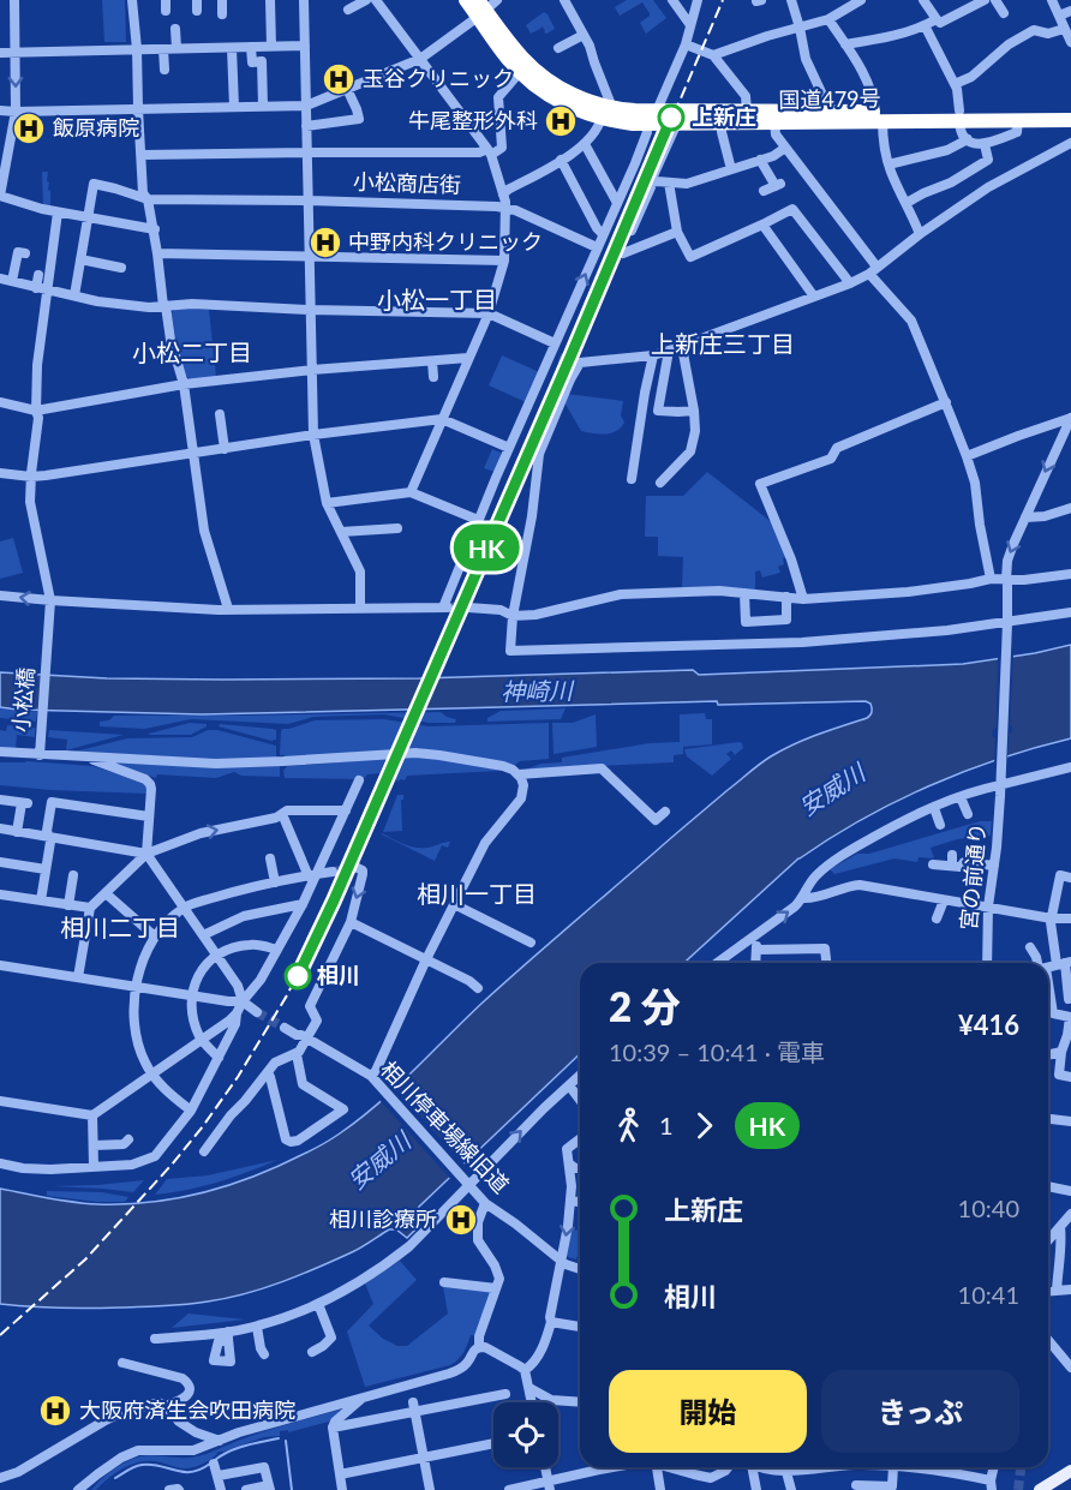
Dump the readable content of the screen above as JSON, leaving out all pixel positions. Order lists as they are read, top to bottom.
{
  "streets": {
    "highway": ["国道479号"],
    "street": [
      "小松商店街",
      "小松橋",
      "宮の前通り",
      "相川停車場線旧道"
    ]
  },
  "districts": [
    "小松一丁目",
    "上新庄三丁目",
    "小松二丁目",
    "相川一丁目",
    "相川二丁目"
  ],
  "water": ["神崎川", "安威川"],
  "places": {
    "hospital": [
      "玉谷クリニック",
      "牛尾整形外科",
      "飯原病院",
      "中野内科クリニック",
      "相川診療所",
      "大阪府済生会吹田病院"
    ],
    "other": ["上新庄", "相川"]
  },
  "page": {
    "on_map": "HK",
    "heading": ["2 分", "10:39 – 10:41 · 電車", "¥416"],
    "legs": ["1", "HK"],
    "list": [
      {
        "name": "上新庄",
        "value": "10:40"
      },
      {
        "name": "相川",
        "value": "10:41"
      }
    ],
    "buttons": ["開始", "きっぷ"]
  }
}
